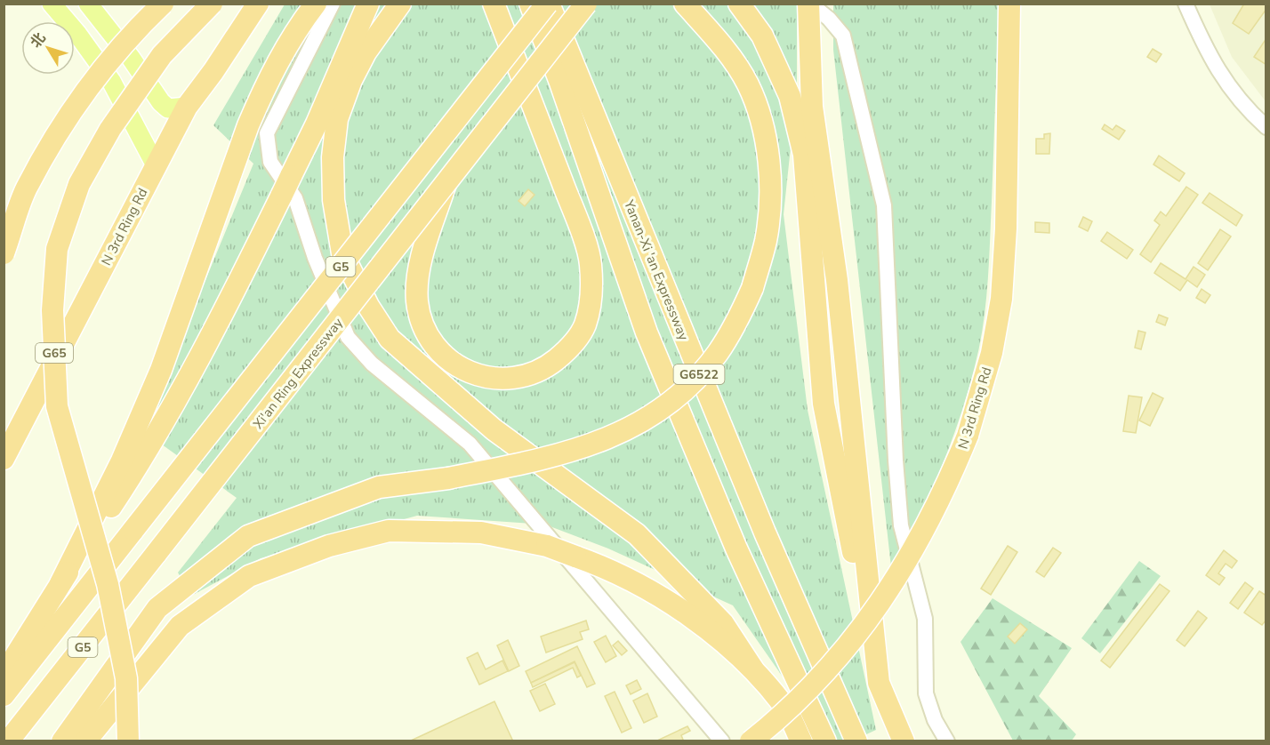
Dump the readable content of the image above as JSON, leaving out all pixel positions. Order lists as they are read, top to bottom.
{
  "streets": {
    "highway": [
      "N 3rd Ring Rd",
      "G5",
      "Yanan-Xi 'an Expressway",
      "G65",
      "Xi'an Ring Expressway",
      "G6522"
    ]
  },
  "crossings": [
    ["G5", "Yanan-Xi 'an Expressway"]
  ],
  "north": "top left"
}
